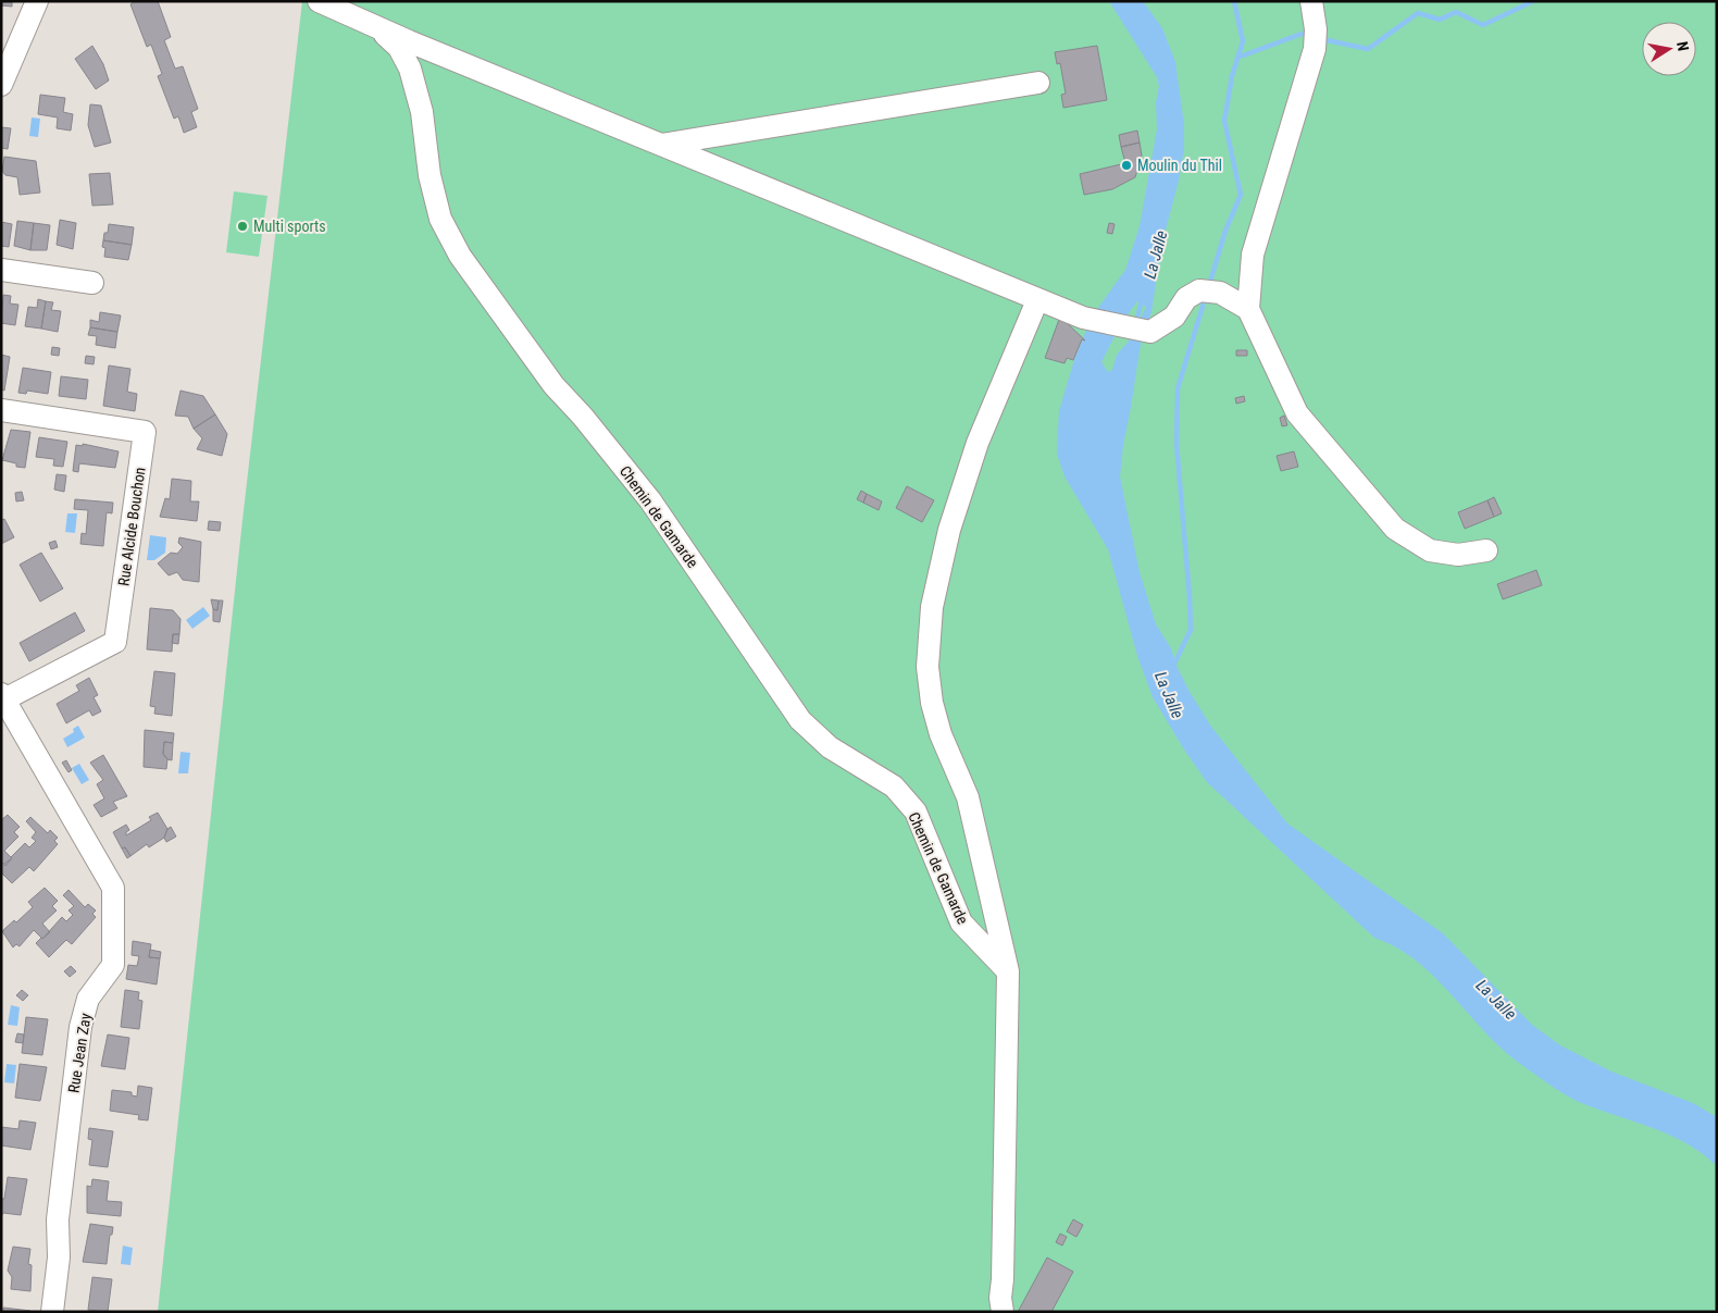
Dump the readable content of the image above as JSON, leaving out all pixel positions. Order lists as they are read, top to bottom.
{
  "streets": {
    "street": ["Chemin de Gamarde", "Rue Alcide Bouchon", "Rue Jean Zay"]
  },
  "crossings": [
    ["Rue Alcide Bouchon", "Rue Jean Zay"]
  ],
  "water": ["La Jalle"],
  "places": ["Moulin du Thil", "Multi sports"],
  "north": "right"
}
